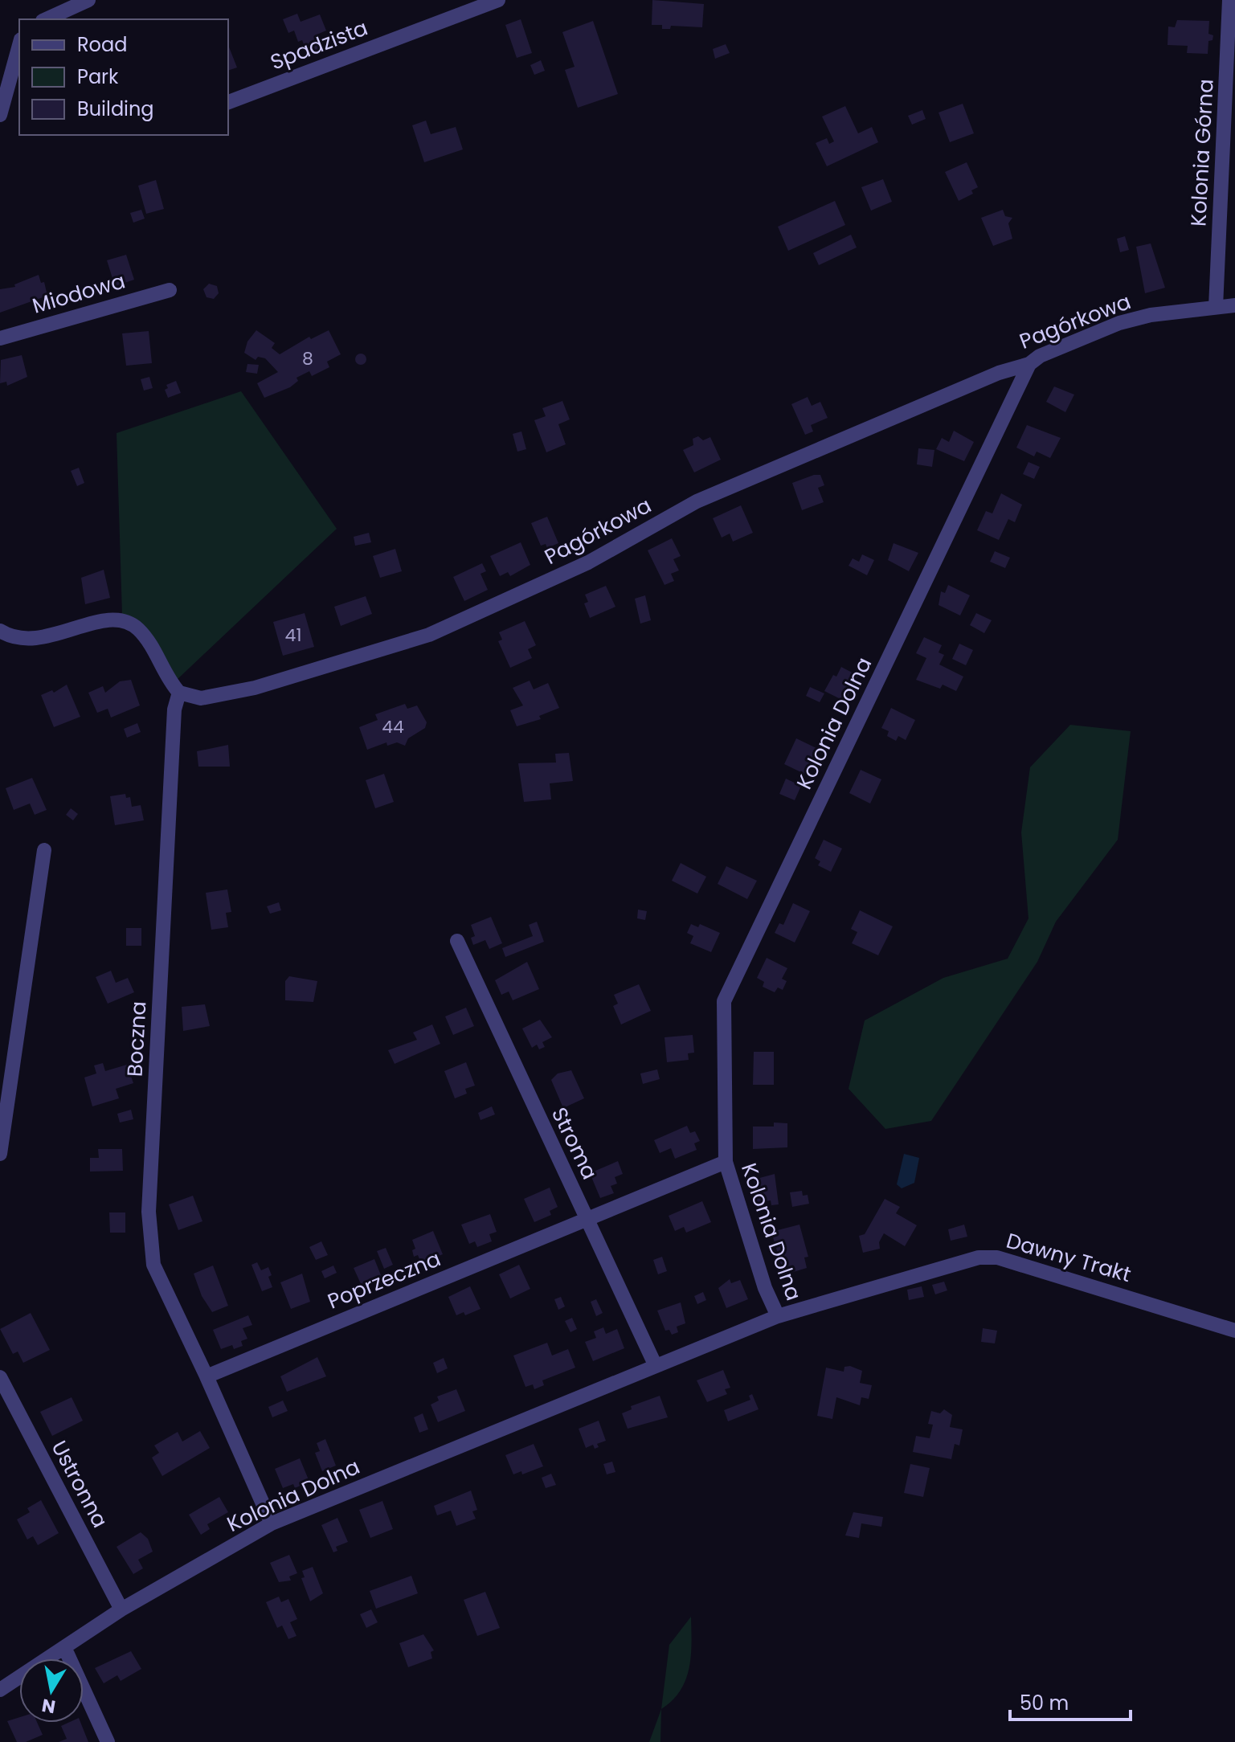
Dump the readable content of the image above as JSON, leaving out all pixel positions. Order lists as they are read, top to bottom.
{
  "streets": {
    "street": [
      "Spadzista",
      "Kolonia Górna",
      "Miodowa",
      "Pagórkowa",
      "Kolonia Dolna",
      "Boczna",
      "Stroma",
      "Dawny Trakt",
      "Poprzeczna",
      "Ustronna"
    ]
  },
  "crossings": [
    ["Kolonia Górna", "Pagórkowa"],
    ["Pagórkowa", "Kolonia Dolna"],
    ["Pagórkowa", "Boczna"],
    ["Kolonia Dolna", "Stroma"],
    ["Kolonia Dolna", "Dawny Trakt"],
    ["Kolonia Dolna", "Poprzeczna"],
    ["Kolonia Dolna", "Ustronna"],
    ["Boczna", "Poprzeczna"],
    ["Stroma", "Poprzeczna"]
  ],
  "house_numbers": ["8", "41", "44"],
  "legend": ["Road", "Park", "Building"],
  "scale_bar": "50 m",
  "north": "bottom"
}
